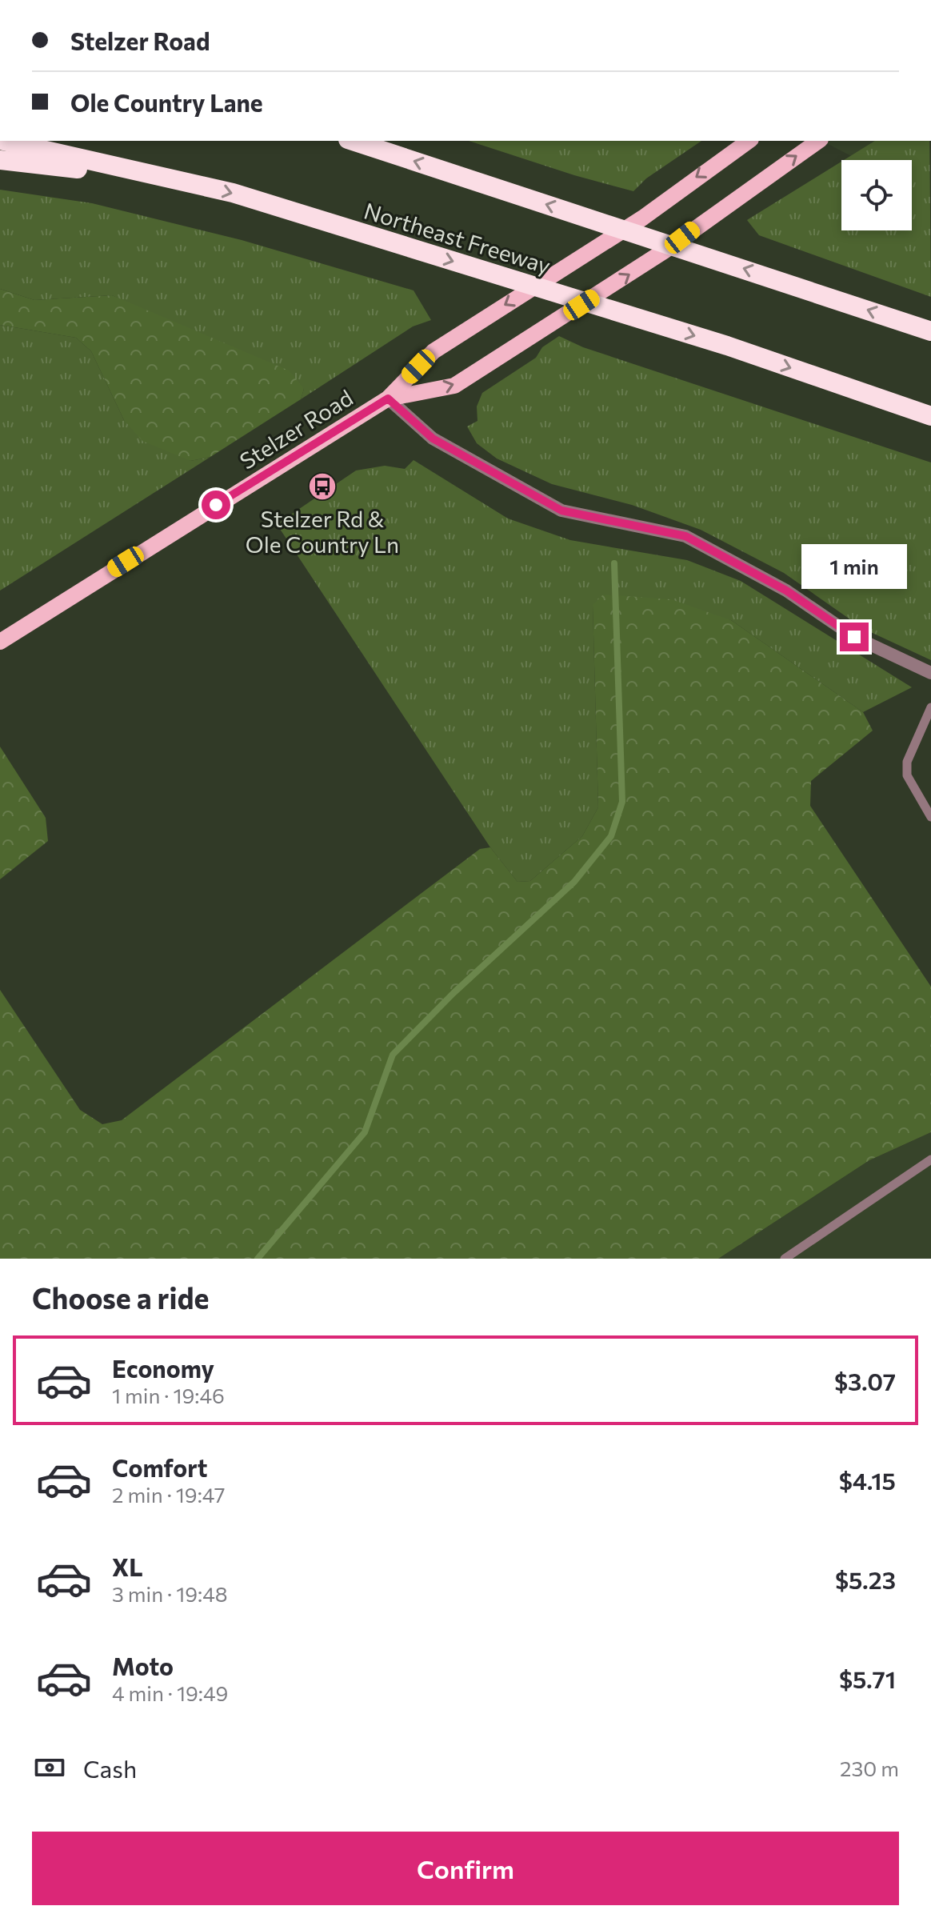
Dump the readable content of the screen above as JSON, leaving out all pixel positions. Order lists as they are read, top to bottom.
{
  "streets": {
    "highway": ["Northeast Freeway"],
    "main road": ["Stelzer Road"]
  },
  "places": {
    "bus stop": ["Stelzer Rd & Ole Country Ln"]
  },
  "page": {
    "banner": ["Stelzer Road", "Ole Country Lane"],
    "bubble": "1 min",
    "heading": "Choose a ride",
    "list": [
      {
        "name": "Economy",
        "note": "1 min · 19:46",
        "value": "$3.07"
      },
      {
        "name": "Comfort",
        "note": "2 min · 19:47",
        "value": "$4.15"
      },
      {
        "name": "XL",
        "note": "3 min · 19:48",
        "value": "$5.23"
      },
      {
        "name": "Moto",
        "note": "4 min · 19:49",
        "value": "$5.71"
      }
    ],
    "pay": ["Cash", "230 m"],
    "buttons": "Confirm"
  }
}
